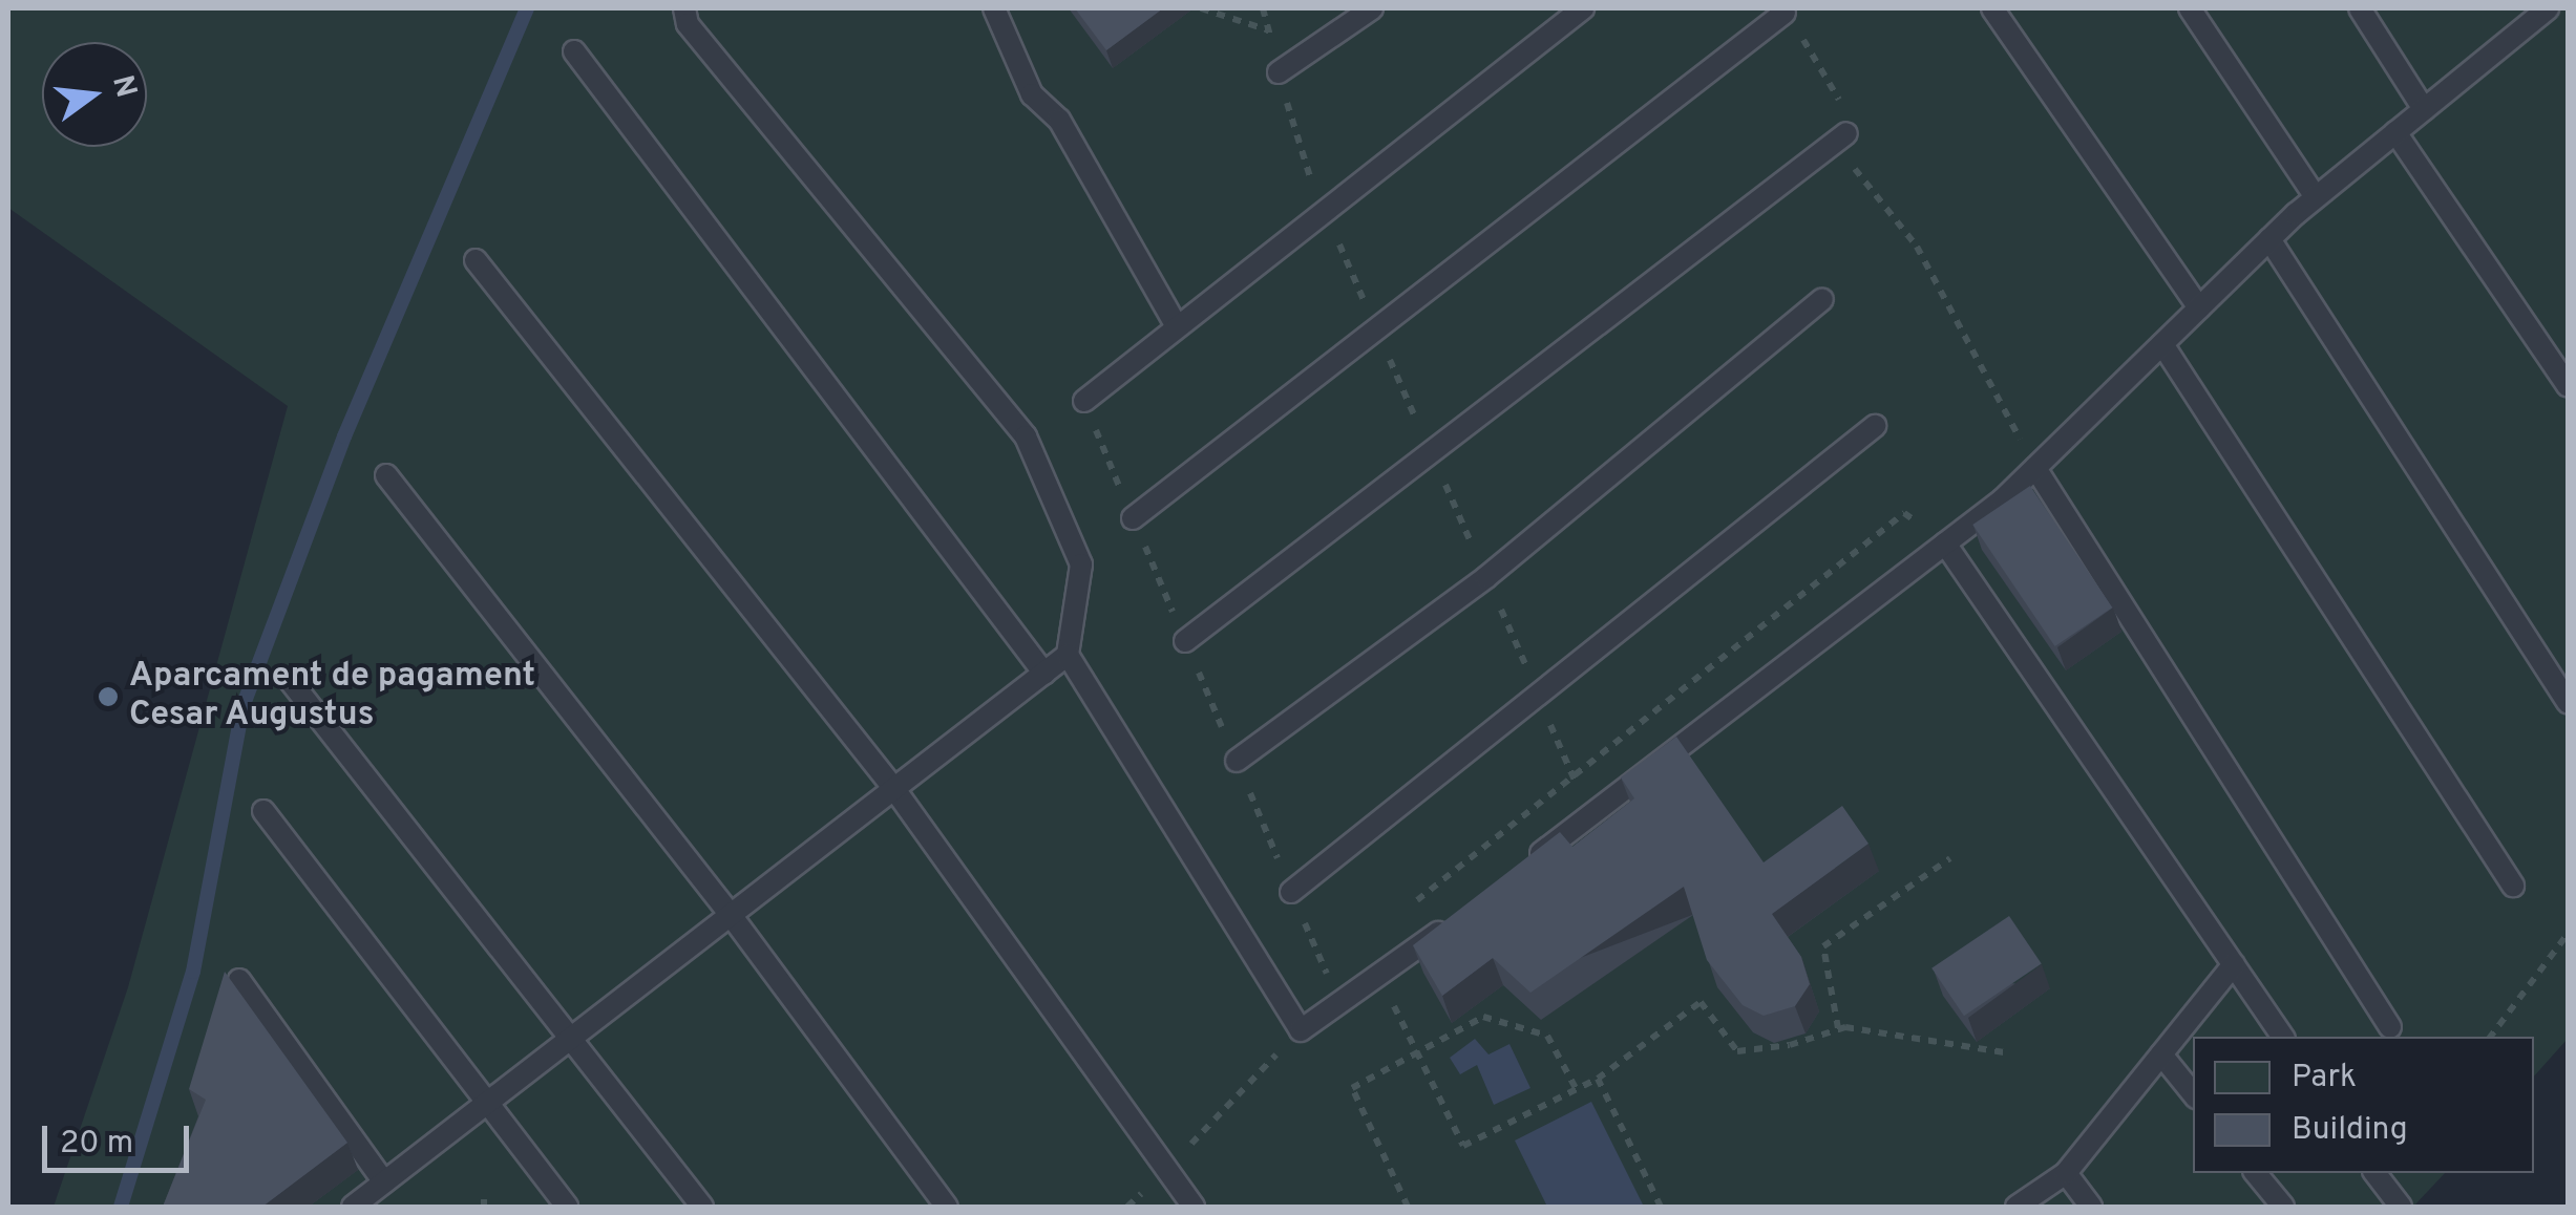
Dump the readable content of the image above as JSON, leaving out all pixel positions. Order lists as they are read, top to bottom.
{
  "places": ["Aparcament de pagament Cesar Augustus"],
  "legend": ["Park", "Building"],
  "scale_bar": "20 m",
  "north": "right"
}
